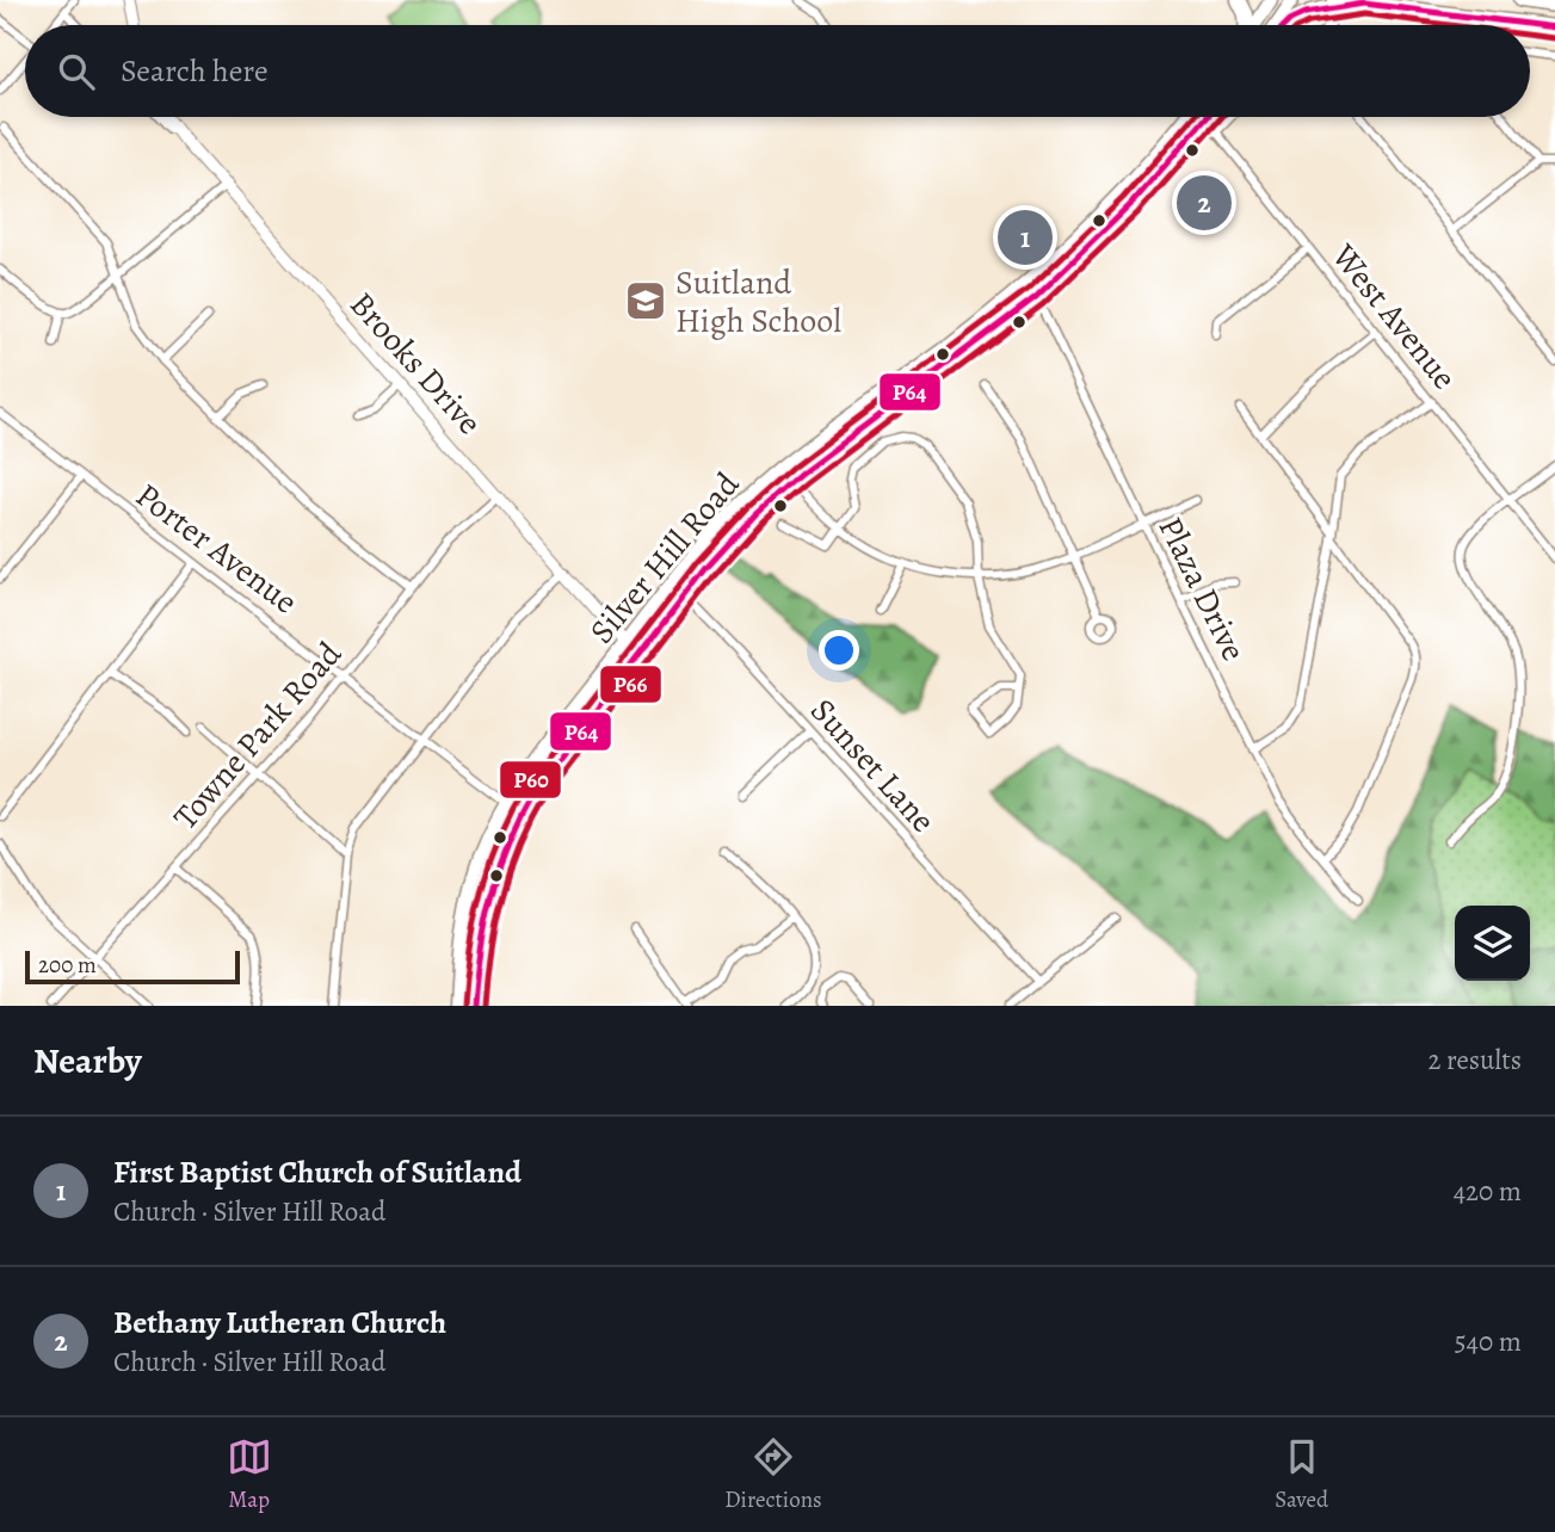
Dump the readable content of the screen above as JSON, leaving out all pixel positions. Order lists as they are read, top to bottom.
{
  "streets": {
    "main road": ["Silver Hill Road"],
    "street": [
      "West Avenue",
      "Brooks Drive",
      "Porter Avenue",
      "Plaza Drive",
      "Towne Park Road",
      "Sunset Lane"
    ]
  },
  "crossings": [
    ["West Avenue", "Silver Hill Road"],
    ["Brooks Drive", "Silver Hill Road"],
    ["Brooks Drive", "Towne Park Road"],
    ["Porter Avenue", "Silver Hill Road"],
    ["Porter Avenue", "Towne Park Road"],
    ["Silver Hill Road", "Plaza Drive"],
    ["Silver Hill Road", "Sunset Lane"]
  ],
  "places": {
    "school or university": ["Suitland High School"]
  },
  "lines": ["transit line P64", "transit line P66", "transit line P60"],
  "scale_bar": "200 m",
  "page": {
    "search": "Search here",
    "pins": ["2", "1"],
    "scale": "200 m",
    "heading": ["Nearby", "2 results"],
    "list": [
      {
        "mark": "1",
        "name": "First Baptist Church of Suitland",
        "note": "Church · Silver Hill Road",
        "value": "420 m"
      },
      {
        "mark": "2",
        "name": "Bethany Lutheran Church",
        "note": "Church · Silver Hill Road",
        "value": "540 m"
      }
    ],
    "nav": ["Map", "Directions", "Saved"]
  }
}
